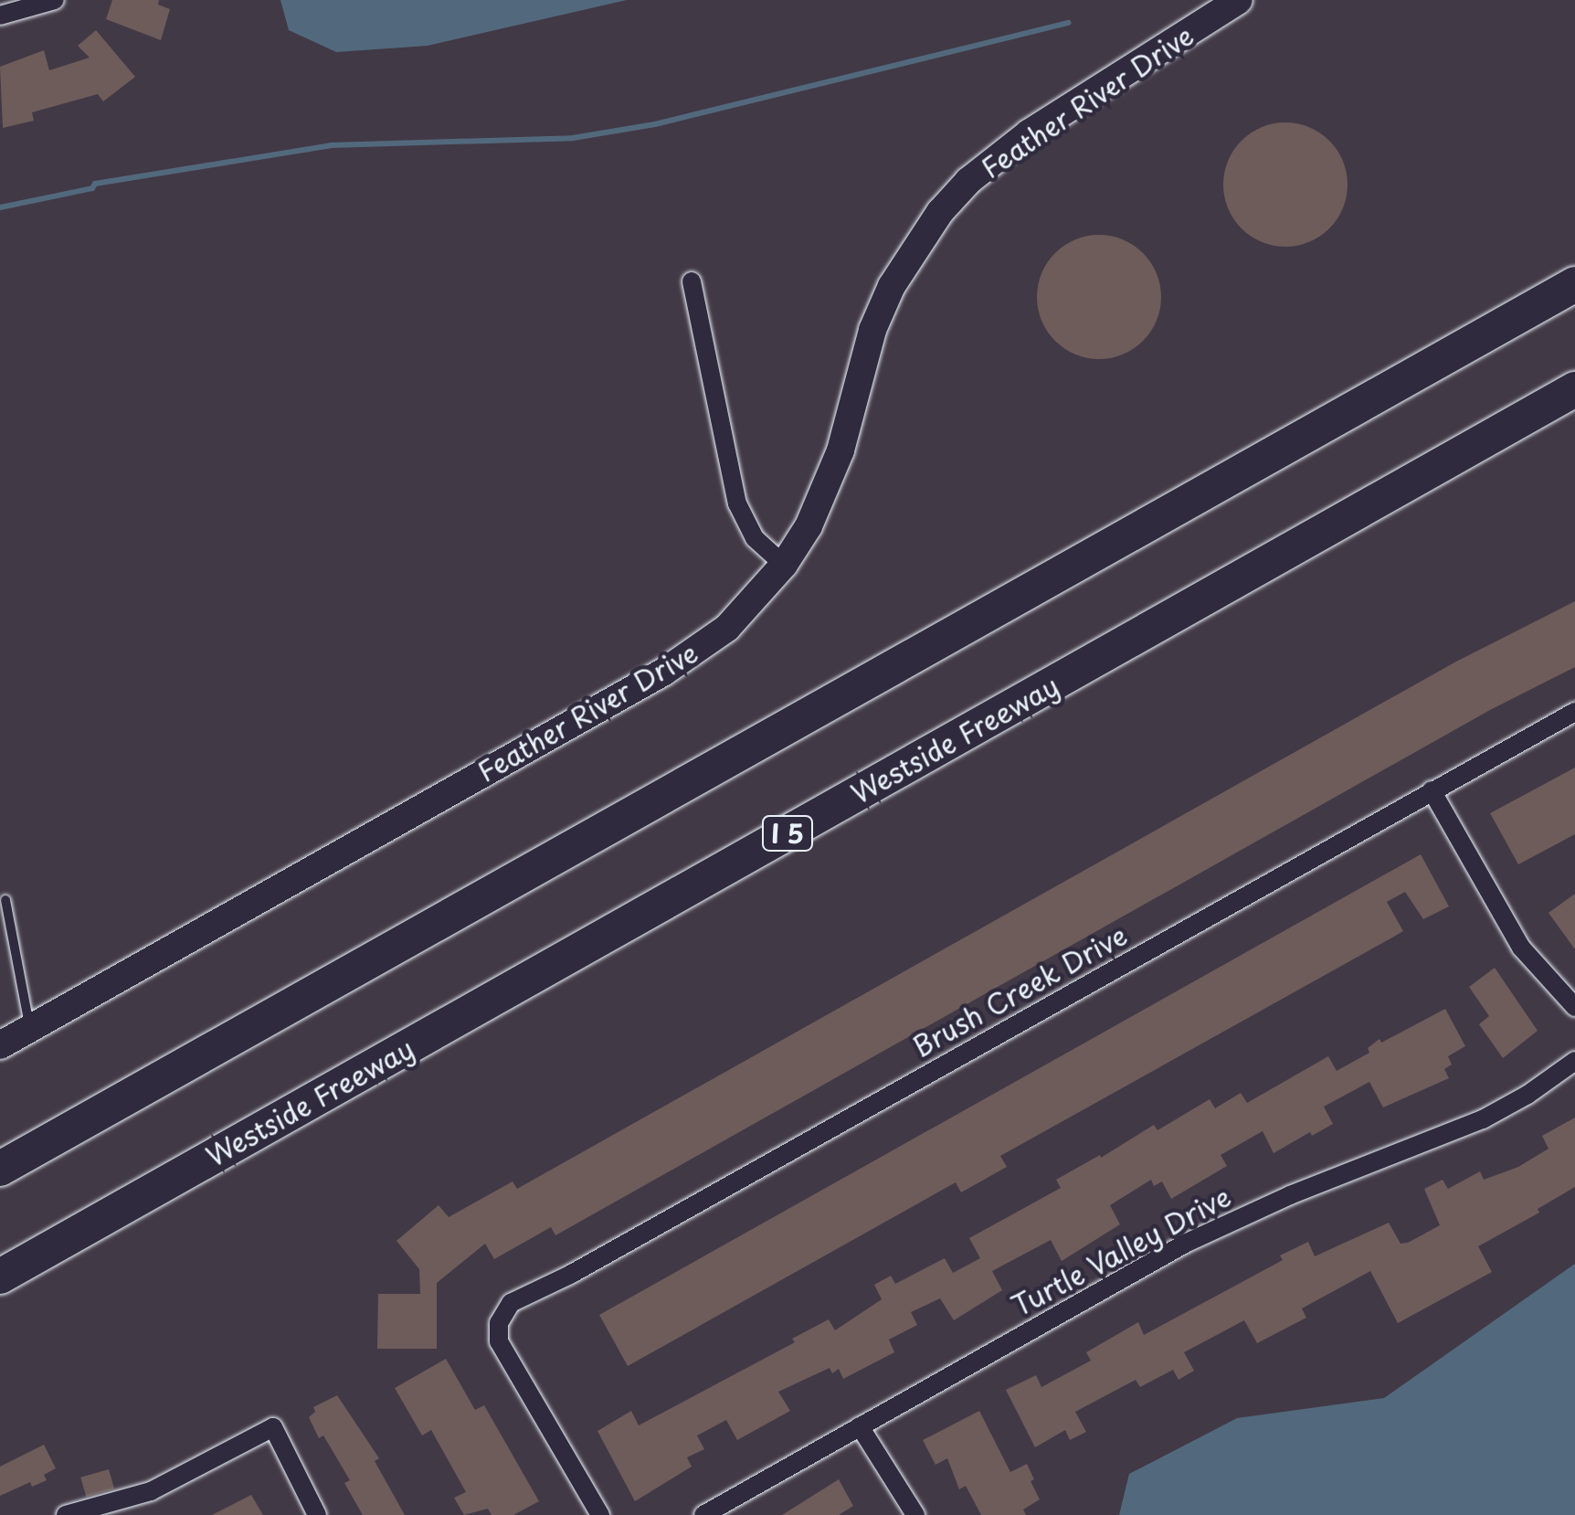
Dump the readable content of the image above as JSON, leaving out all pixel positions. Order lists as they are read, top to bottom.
{
  "streets": {
    "highway": ["Westside Freeway", "I 5"],
    "street": ["Feather River Drive", "Brush Creek Drive", "Turtle Valley Drive"]
  }
}
